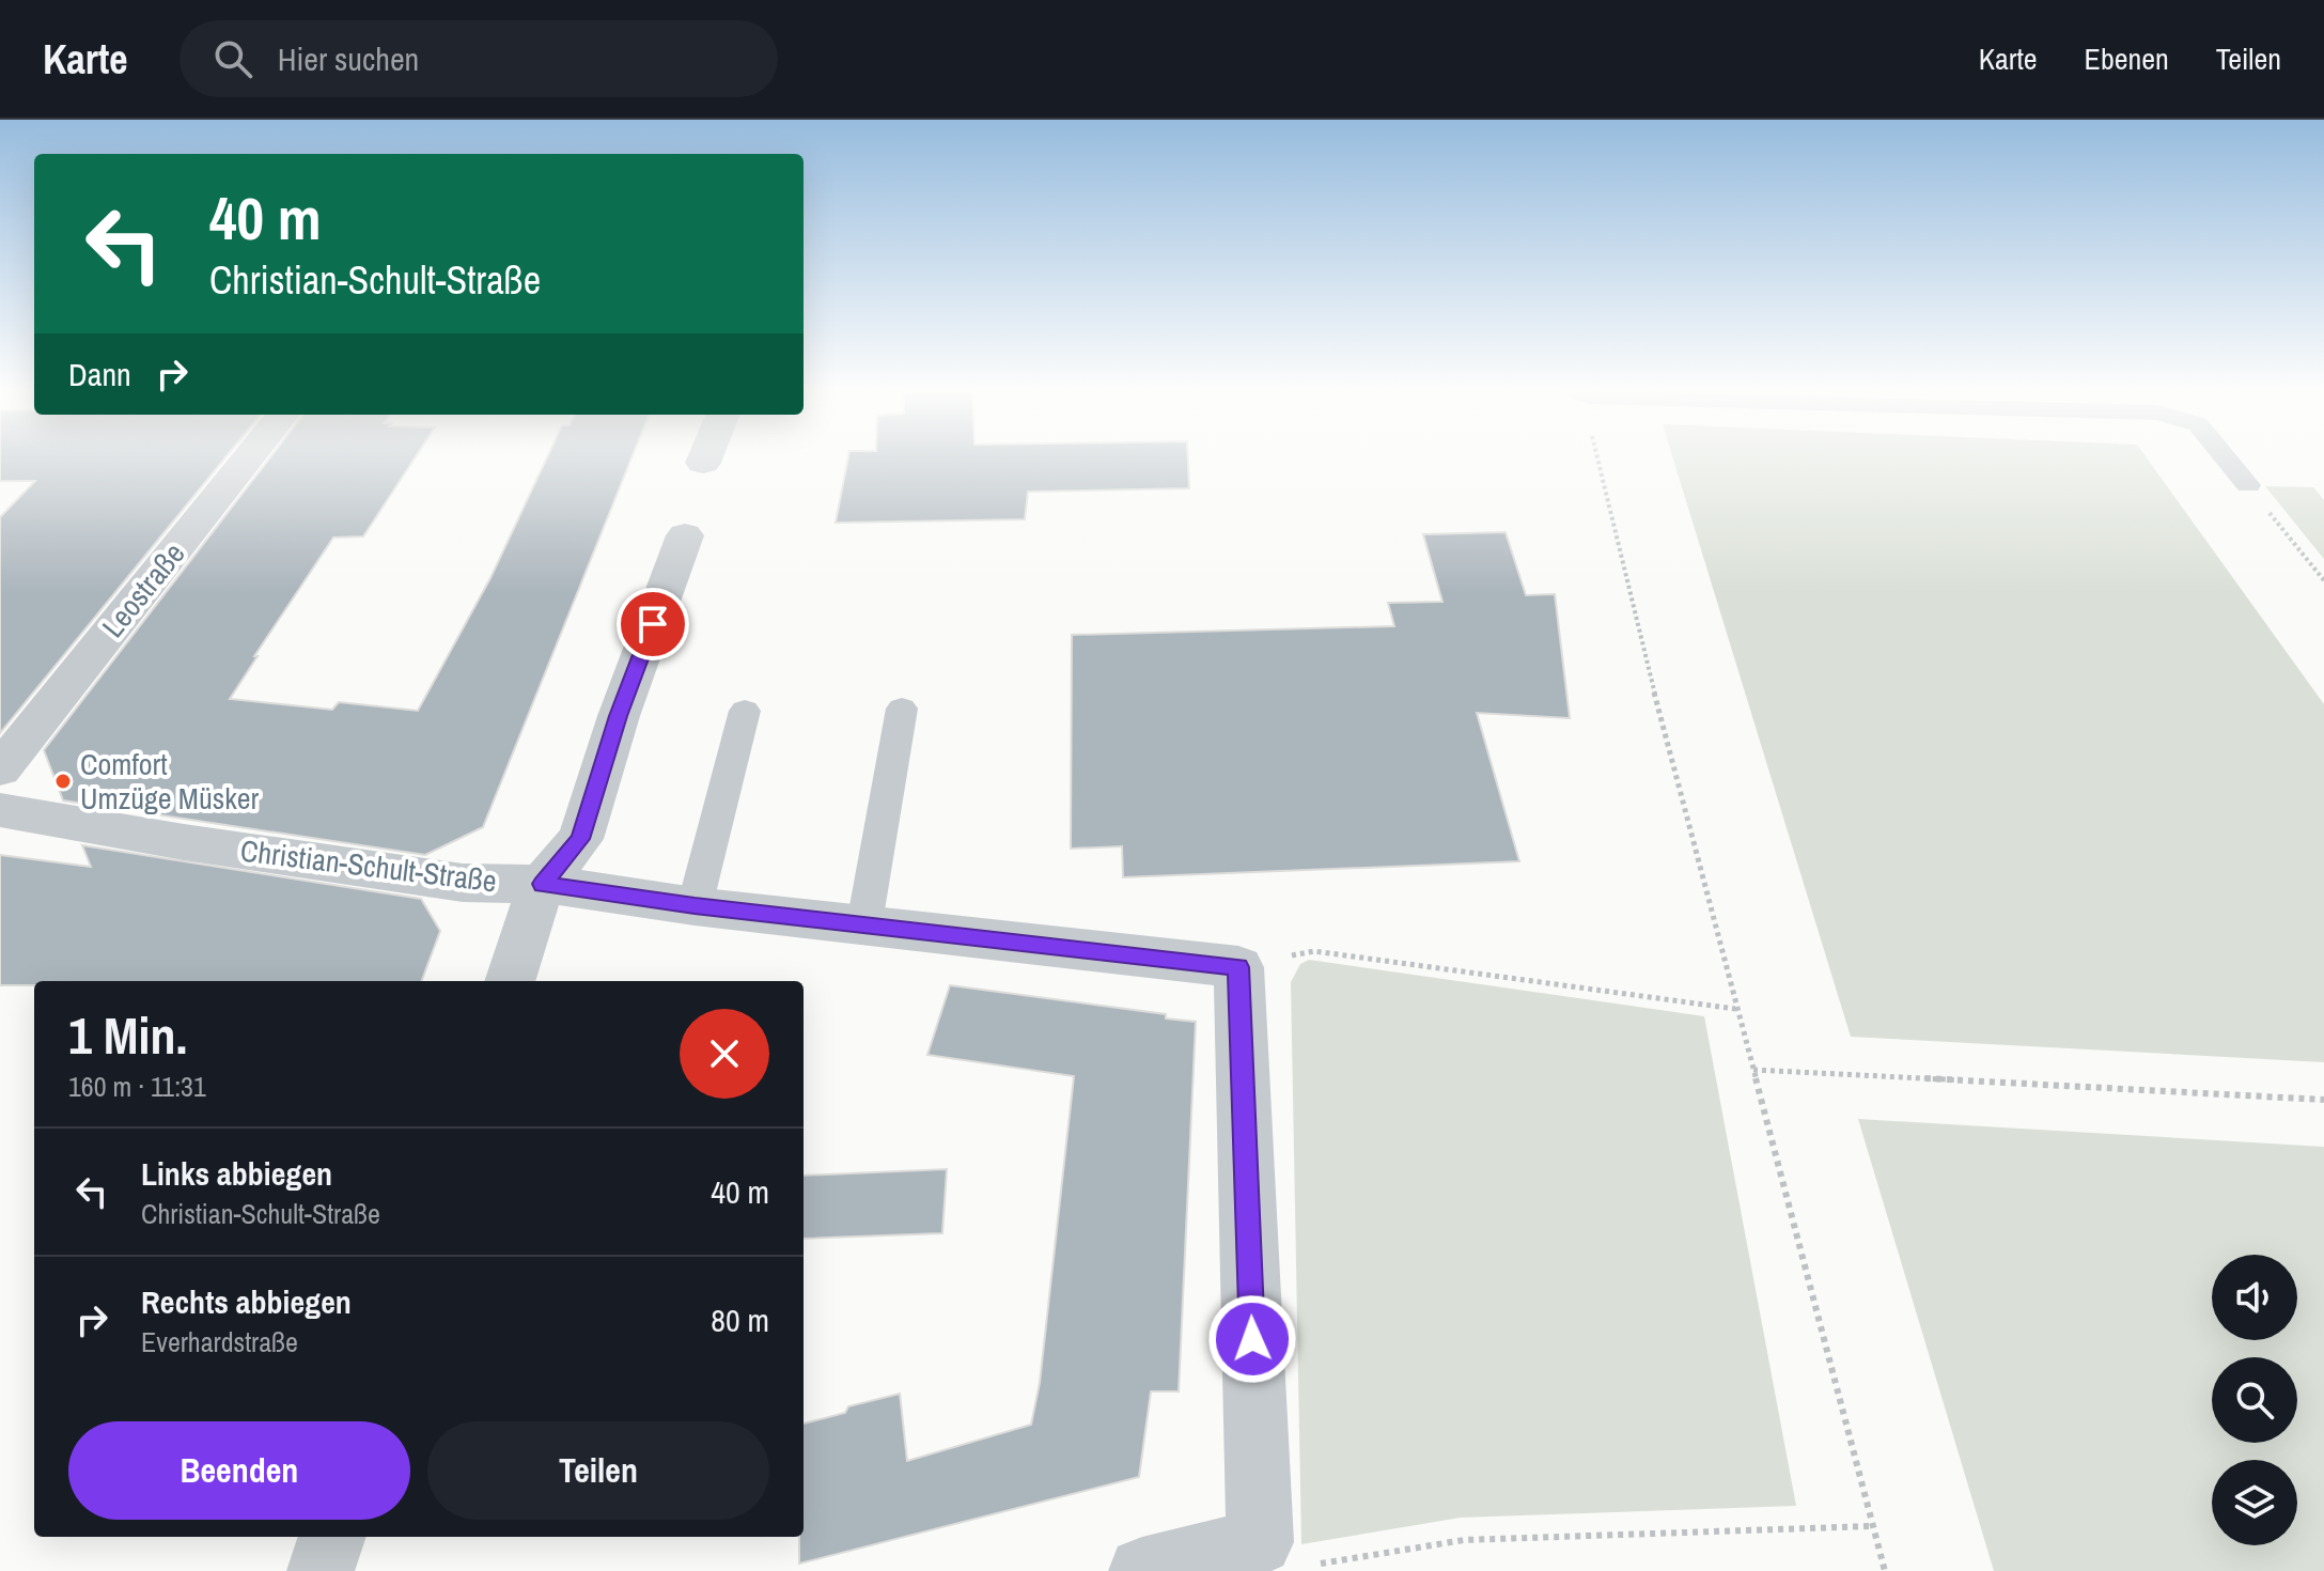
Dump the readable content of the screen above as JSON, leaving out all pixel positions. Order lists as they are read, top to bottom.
{
  "streets": {
    "street": ["Leostraße", "Christian-Schult-Straße"]
  },
  "places": ["Comfort Umzüge Müsker"],
  "page": {
    "header": "Karte",
    "search": "Hier suchen",
    "nav": ["Karte", "Ebenen", "Teilen"],
    "turn": ["40 m", "Christian-Schult-Straße"],
    "then": "Dann",
    "heading": ["1 Min.", "160 m · 11:31"],
    "list": [
      {
        "name": "Links abbiegen",
        "note": "Christian-Schult-Straße",
        "value": "40 m"
      },
      {
        "name": "Rechts abbiegen",
        "note": "Everhardstraße",
        "value": "80 m"
      }
    ],
    "buttons": ["Beenden", "Teilen"]
  }
}
